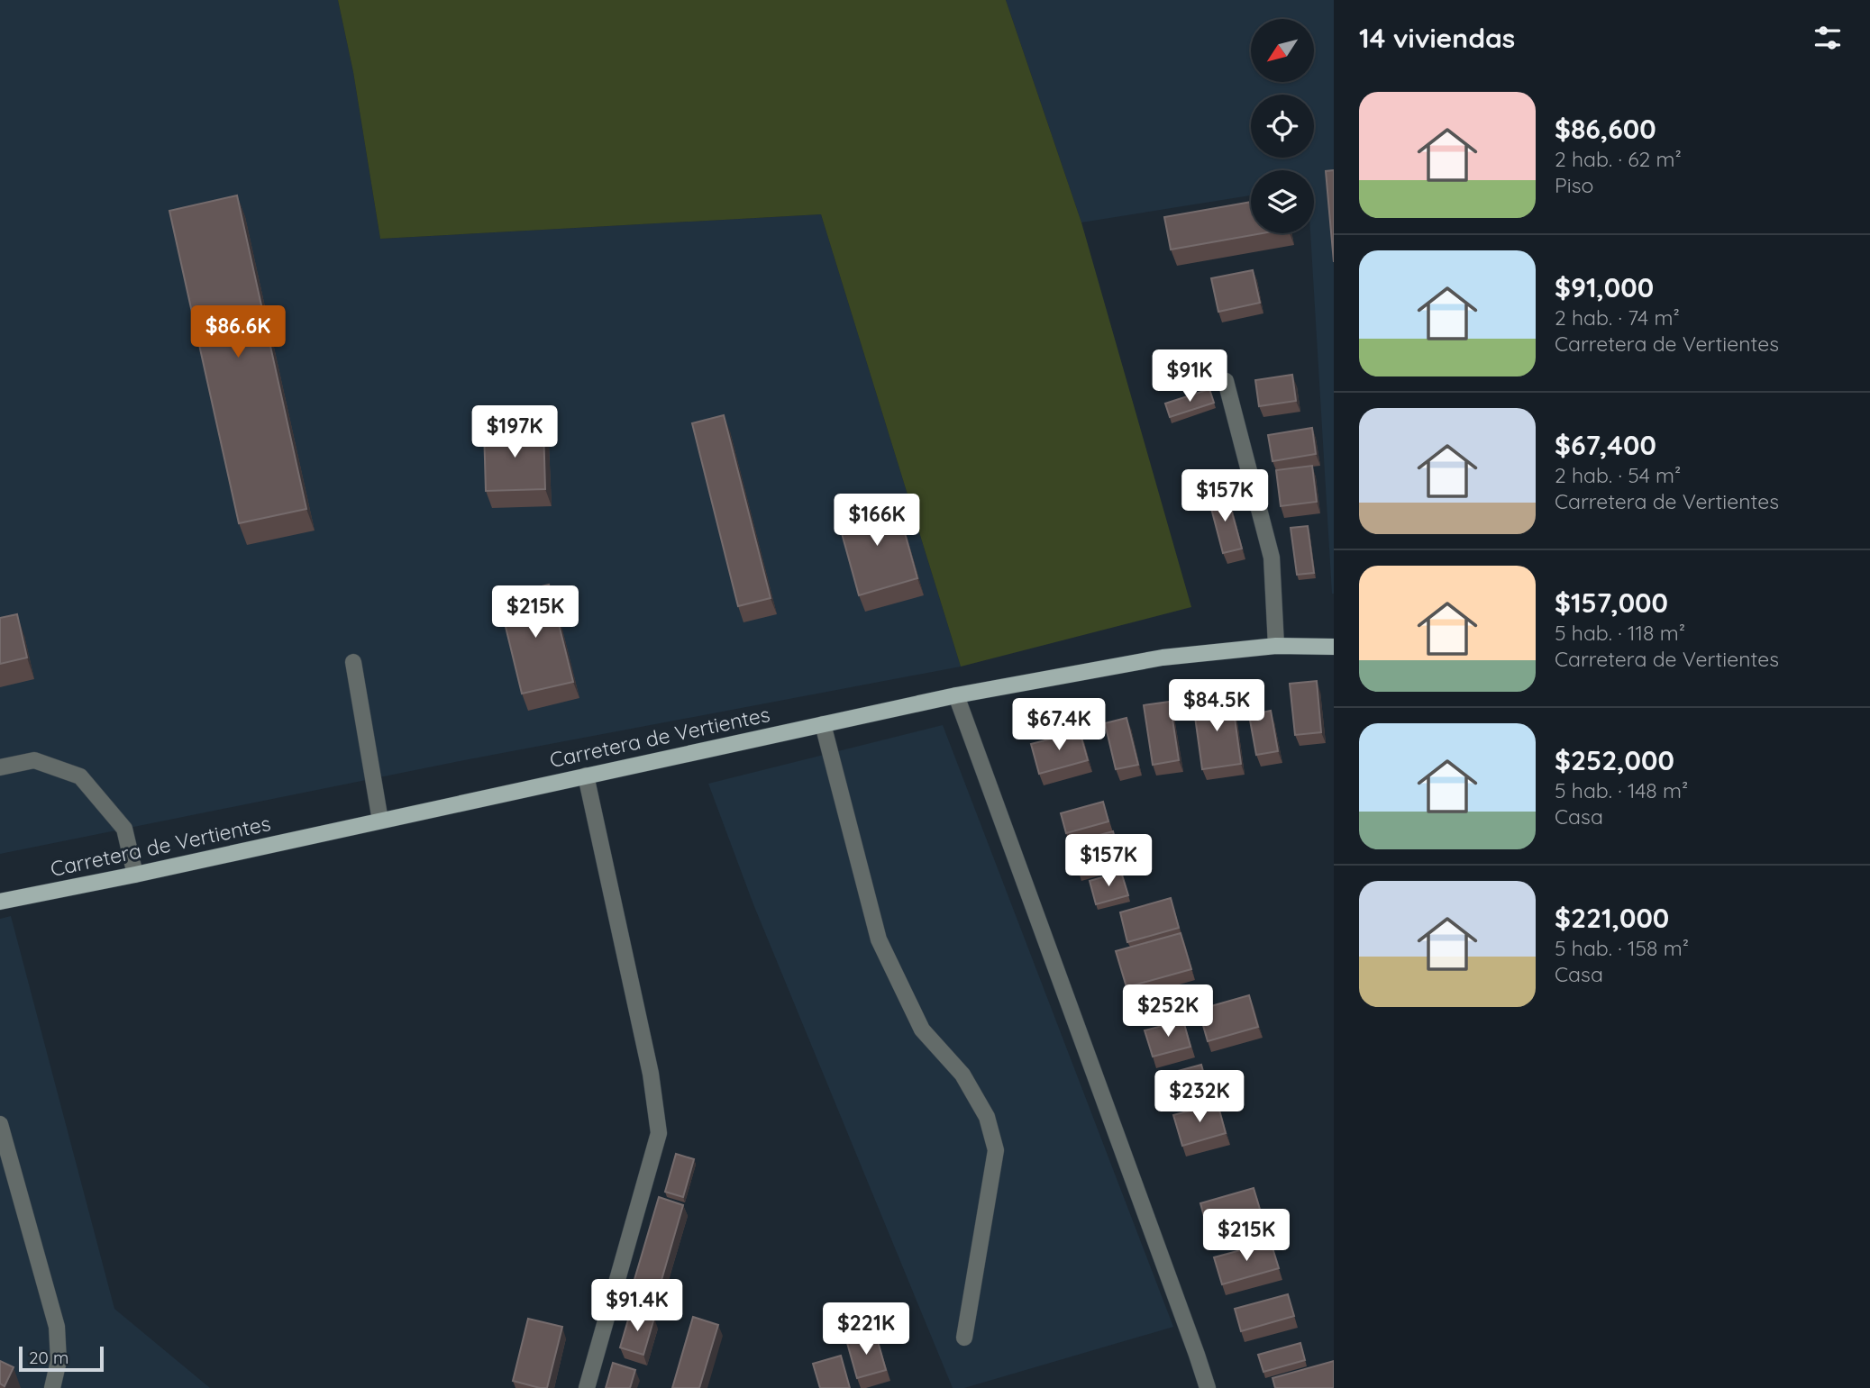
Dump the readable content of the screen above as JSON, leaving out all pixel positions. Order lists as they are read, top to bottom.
{
  "streets": {
    "main road": ["Carretera de Vertientes"]
  },
  "scale_bar": "20 m",
  "north": "bottom left",
  "page": {
    "heading": "14 viviendas",
    "list": [
      {
        "name": "$86,600",
        "note": "2 hab. · 62 m² · Piso"
      },
      {
        "name": "$91,000",
        "note": "2 hab. · 74 m² · Carretera de Vertientes"
      },
      {
        "name": "$67,400",
        "note": "2 hab. · 54 m² · Carretera de Vertientes"
      },
      {
        "name": "$157,000",
        "note": "5 hab. · 118 m² · Carretera de Vertientes"
      },
      {
        "name": "$252,000",
        "note": "5 hab. · 148 m² · Casa"
      },
      {
        "name": "$221,000",
        "note": "5 hab. · 158 m² · Casa"
      }
    ],
    "price": [
      "$86.6K",
      "$91K",
      "$197K",
      "$157K",
      "$166K",
      "$215K",
      "$84.5K",
      "$67.4K",
      "$157K",
      "$252K",
      "$232K",
      "$215K",
      "$91.4K",
      "$221K"
    ],
    "scale": "20 m"
  }
}
